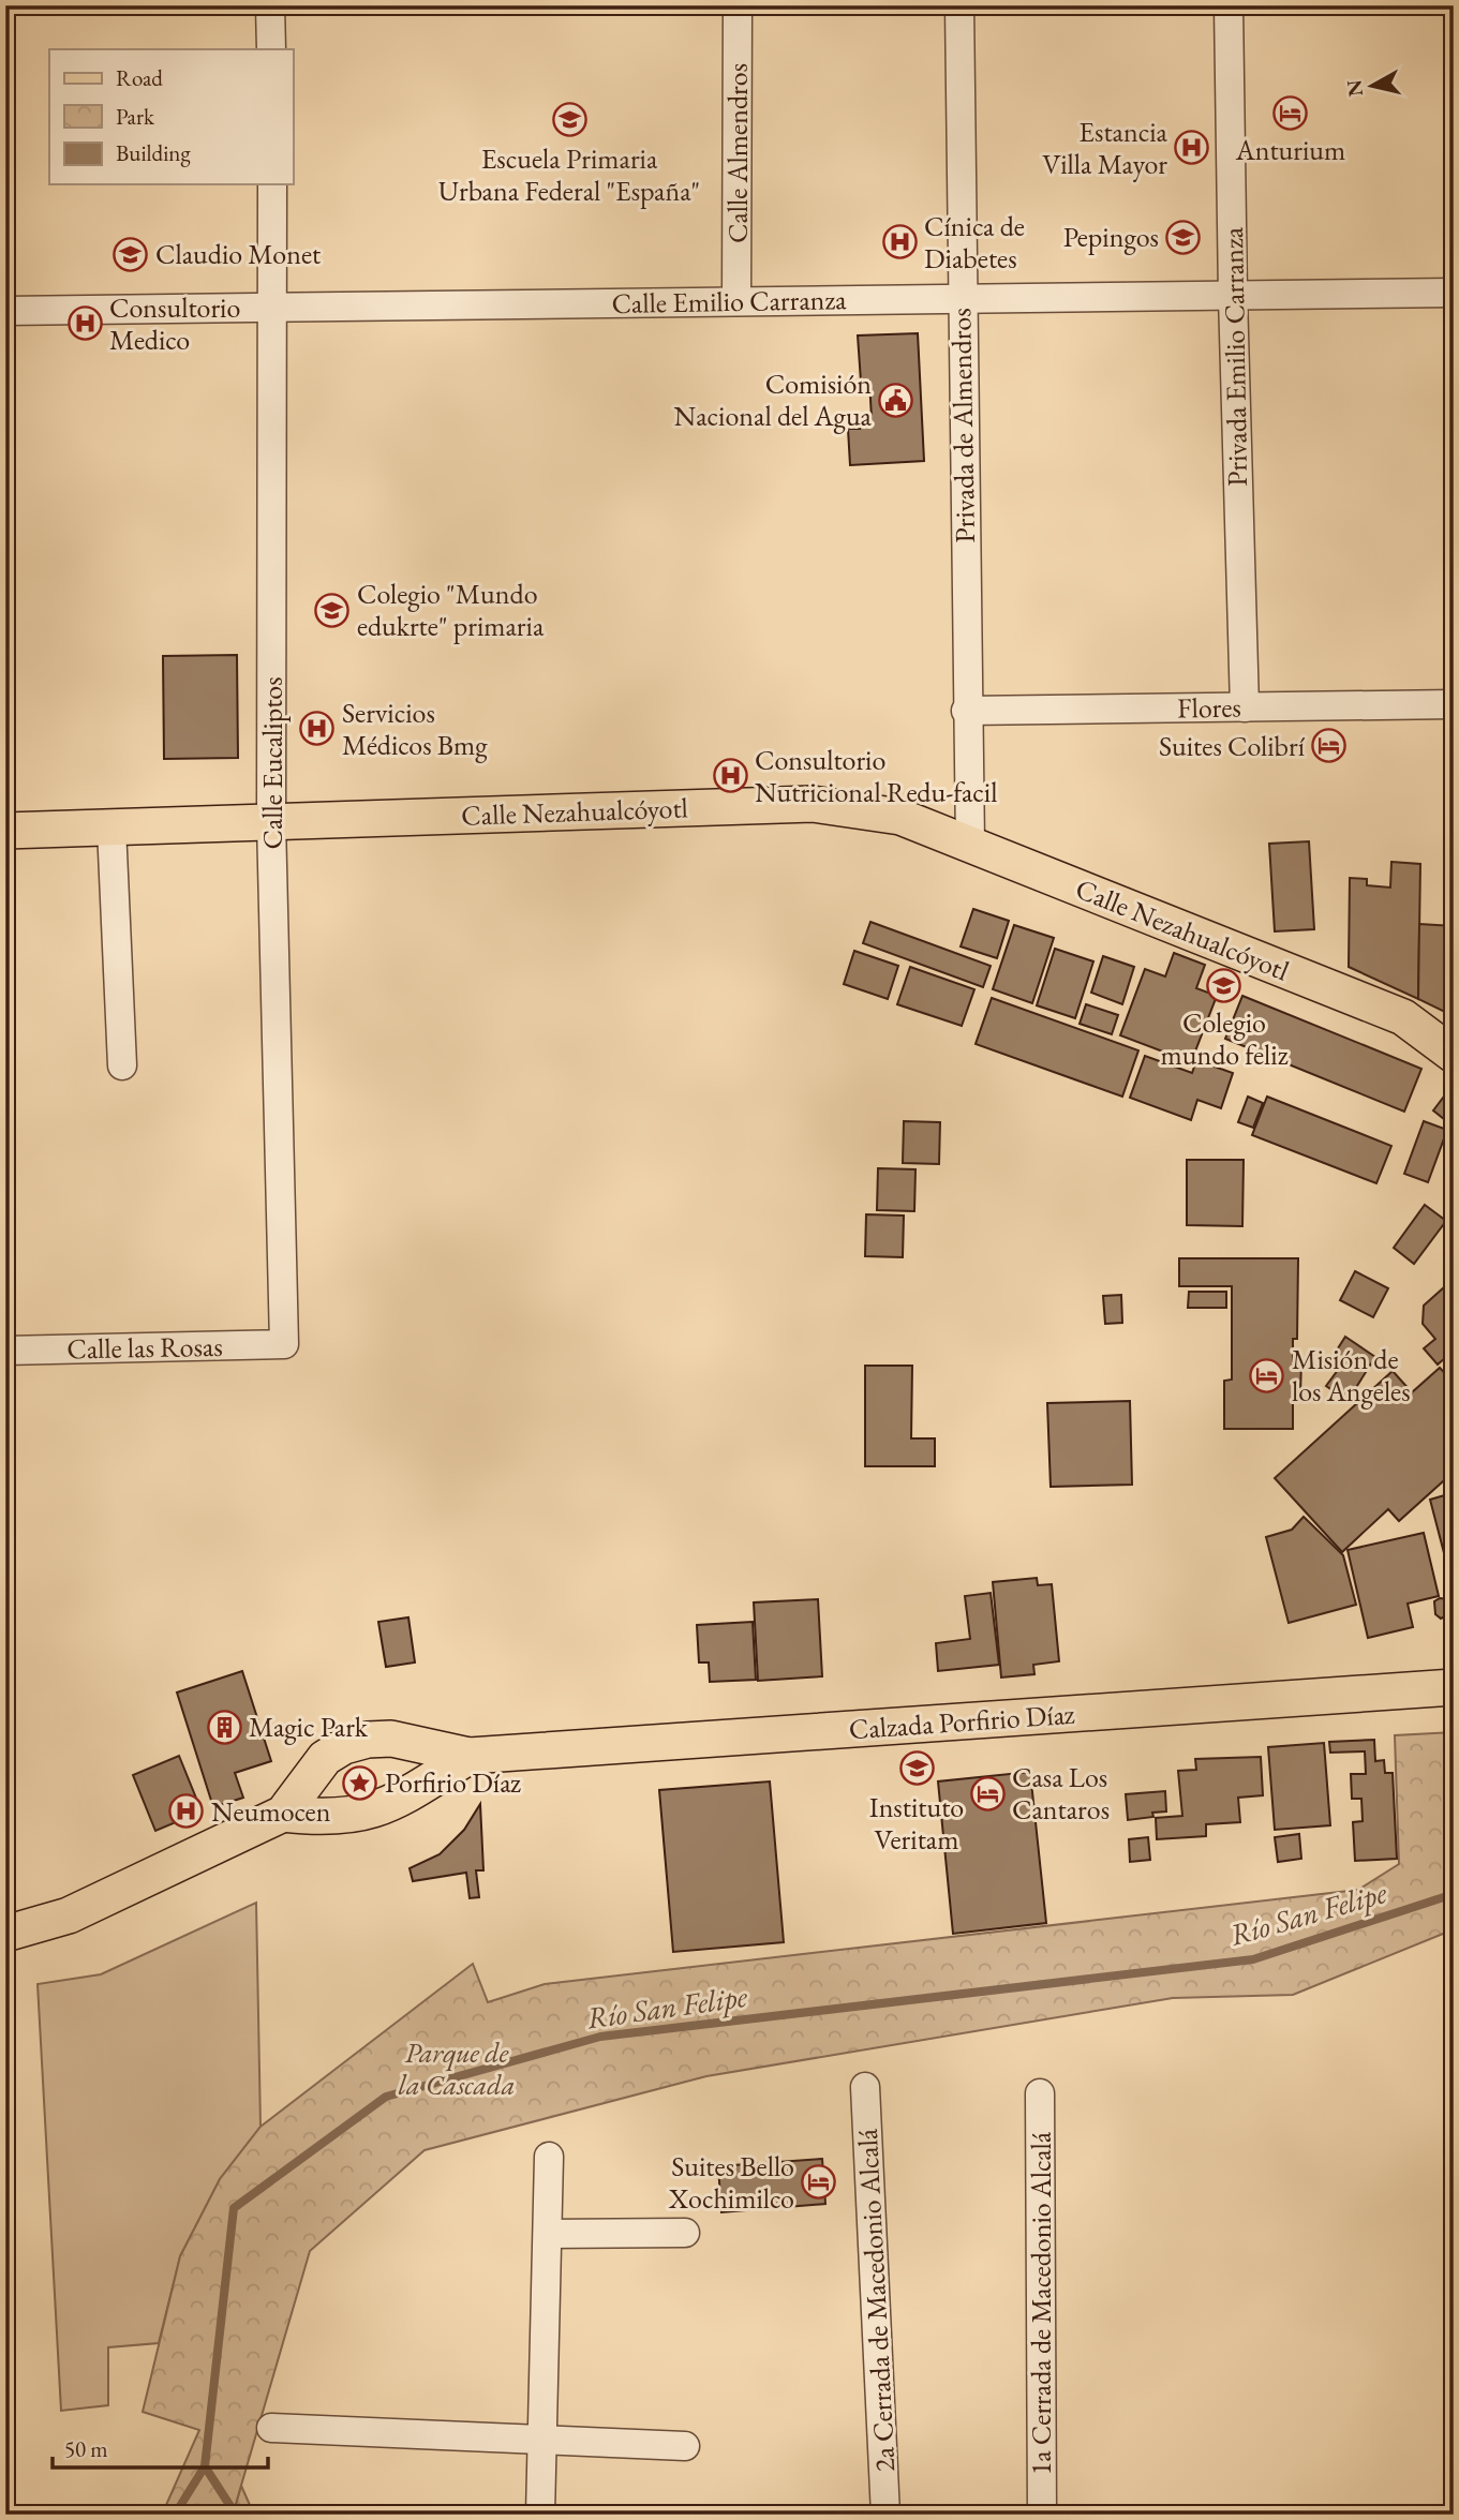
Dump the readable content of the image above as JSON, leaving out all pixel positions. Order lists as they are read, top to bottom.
{
  "streets": {
    "main road": ["Calle Nezahualcóyotl", "Calzada Porfirio Díaz"],
    "street": [
      "Calle Almendros",
      "Calle Emilio Carranza",
      "Privada Emilio Carranza",
      "Privada de Almendros",
      "Flores",
      "Calle Eucaliptos",
      "Calle las Rosas",
      "2a Cerrada de Macedonio Alcalá",
      "1a Cerrada de Macedonio Alcalá"
    ]
  },
  "crossings": [
    ["Calle Almendros", "Calle Emilio Carranza"],
    ["Calle Emilio Carranza", "Privada Emilio Carranza"],
    ["Calle Emilio Carranza", "Privada de Almendros"],
    ["Calle Emilio Carranza", "Calle Eucaliptos"],
    ["Privada Emilio Carranza", "Flores"],
    ["Privada de Almendros", "Flores"],
    ["Privada de Almendros", "Calle Nezahualcóyotl"],
    ["Calle Eucaliptos", "Calle Nezahualcóyotl"],
    ["Calle Eucaliptos", "Calle las Rosas"]
  ],
  "water": ["Río San Felipe"],
  "parks": ["Parque de la Cascada"],
  "places": {
    "hotel": [
      "Anturium",
      "Suites Colibrí",
      "Misión de los Angeles",
      "Casa Los Cantaros",
      "Suites Bello Xochimilco"
    ],
    "school or university": [
      "Escuela Primaria Urbana Federal \"España\"",
      "Pepingos",
      "Claudio Monet",
      "Colegio \"Mundo edukrte\" primaria",
      "Colegio mundo feliz",
      "Instituto Veritam"
    ],
    "hospital": [
      "Estancia Villa Mayor",
      "Cínica de Diabetes",
      "Consultorio Medico",
      "Servicios Médicos Bmg",
      "Consultorio Nutricional Redu-facil",
      "Neumocen"
    ],
    "public building": ["Comisión Nacional del Agua"],
    "building": ["Magic Park"],
    "place": ["Porfirio Díaz"]
  },
  "legend": ["Road", "Park", "Building"],
  "scale_bar": "50 m",
  "north": "left"
}
